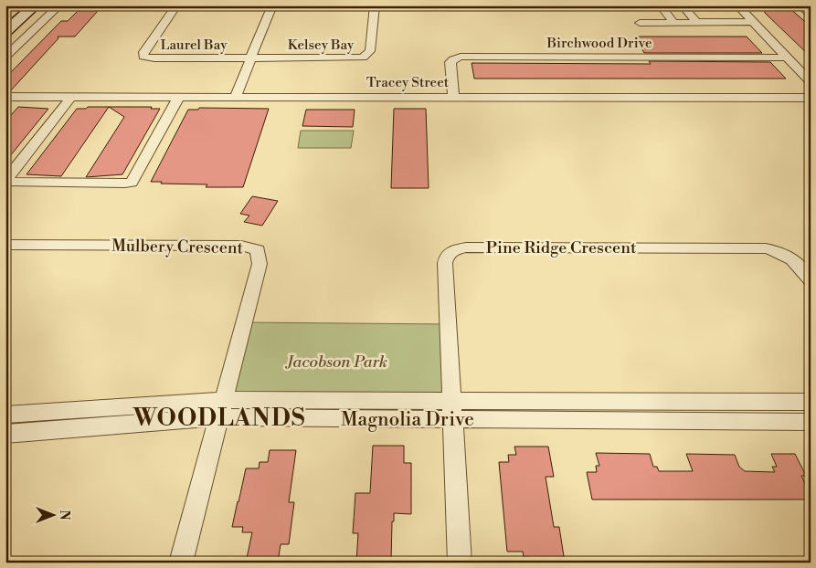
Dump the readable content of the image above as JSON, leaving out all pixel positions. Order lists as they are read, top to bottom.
{
  "streets": {
    "street": [
      "Birchwood Drive",
      "Laurel Bay",
      "Kelsey Bay",
      "Tracey Street",
      "Mulbery Crescent",
      "Pine Ridge Crescent",
      "Magnolia Drive"
    ]
  },
  "crossings": [
    ["Birchwood Drive", "Tracey Street"],
    ["Laurel Bay", "Kelsey Bay"],
    ["Mulbery Crescent", "Magnolia Drive"],
    ["Pine Ridge Crescent", "Magnolia Drive"]
  ],
  "districts": ["WOODLANDS"],
  "parks": ["Jacobson Park"],
  "north": "right"
}
